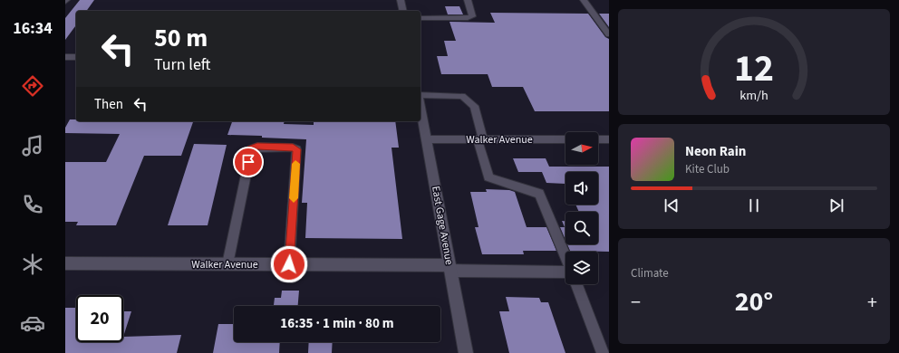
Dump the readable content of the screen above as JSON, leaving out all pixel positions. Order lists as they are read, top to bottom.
{
  "streets": {
    "street": ["Walker Avenue", "East Gage Avenue"]
  },
  "crossings": [
    ["Walker Avenue", "East Gage Avenue"]
  ],
  "north": "right",
  "page": {
    "tabs": "16:34",
    "turn": ["50 m", "Turn left"],
    "then": "Then",
    "song": ["Neon Rain", "Kite Club"],
    "tile": "Climate",
    "heat": ["−", "20°", "+"],
    "limit": "20",
    "trip": "16:35 · 1 min · 80 m",
    "gauge": ["12", "km/h"]
  }
}
